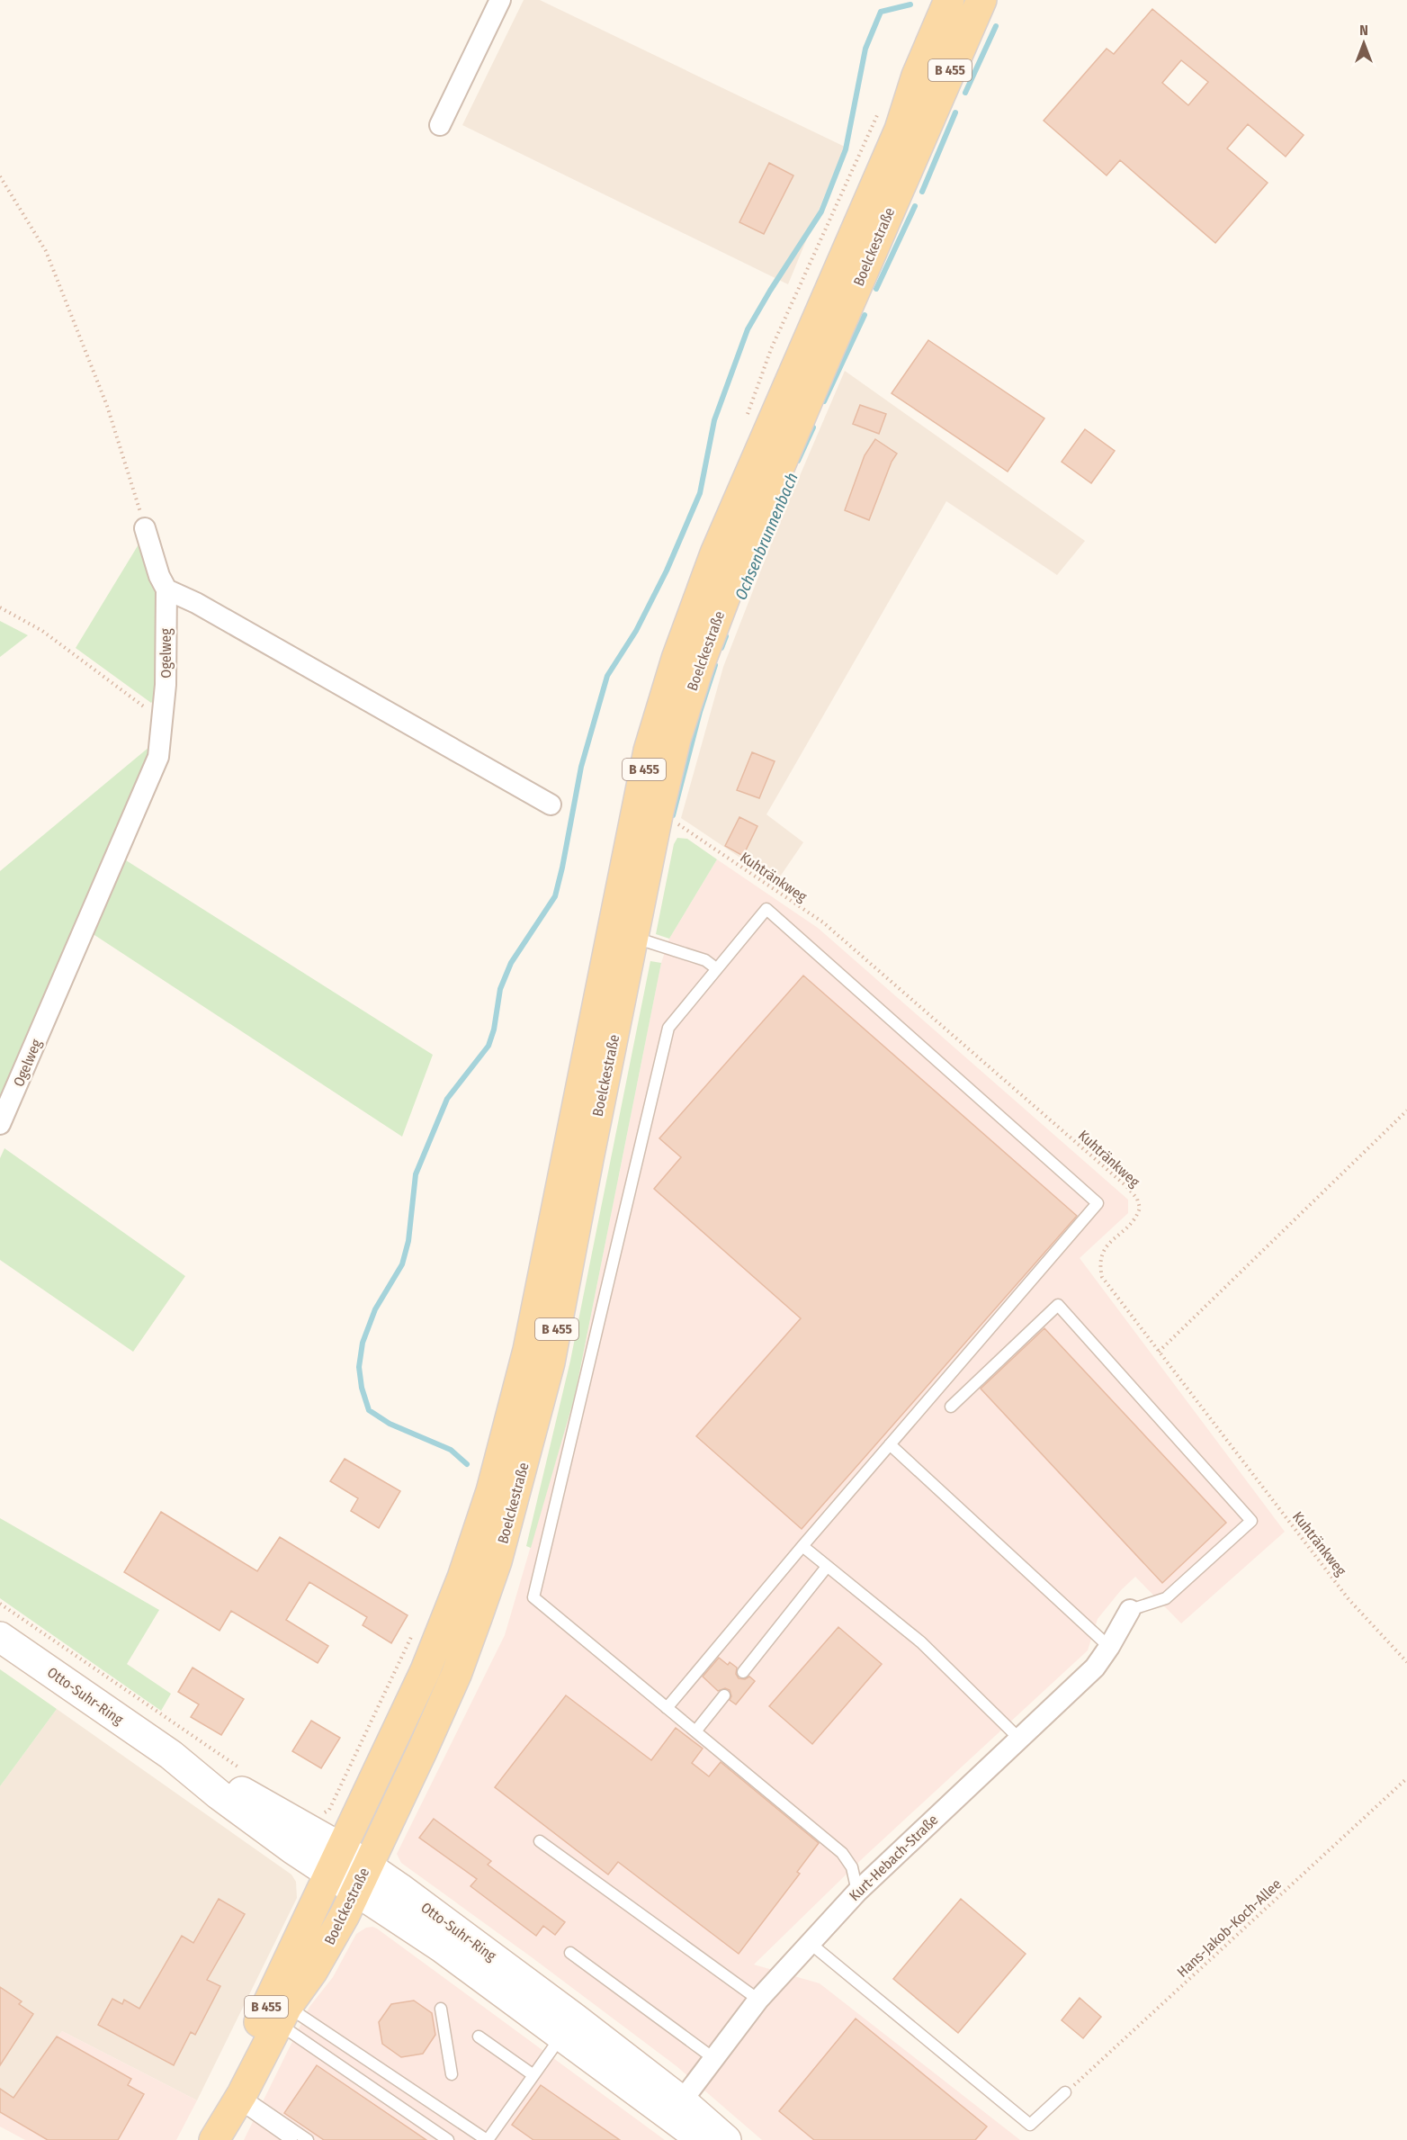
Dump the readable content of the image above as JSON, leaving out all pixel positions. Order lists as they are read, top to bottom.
{
  "streets": {
    "main road": ["B 455", "Boelckestraße"],
    "street": ["Ogelweg", "Otto-Suhr-Ring", "Kurt-Hebach-Straße"],
    "path": ["Kuhtränkweg", "Hans-Jakob-Koch-Allee"]
  },
  "crossings": [
    ["Boelckestraße", "Kuhtränkweg"],
    ["Boelckestraße", "Otto-Suhr-Ring"],
    ["Otto-Suhr-Ring", "Kurt-Hebach-Straße"]
  ],
  "water": ["Ochsenbrunnenbach"],
  "north": "top"
}
